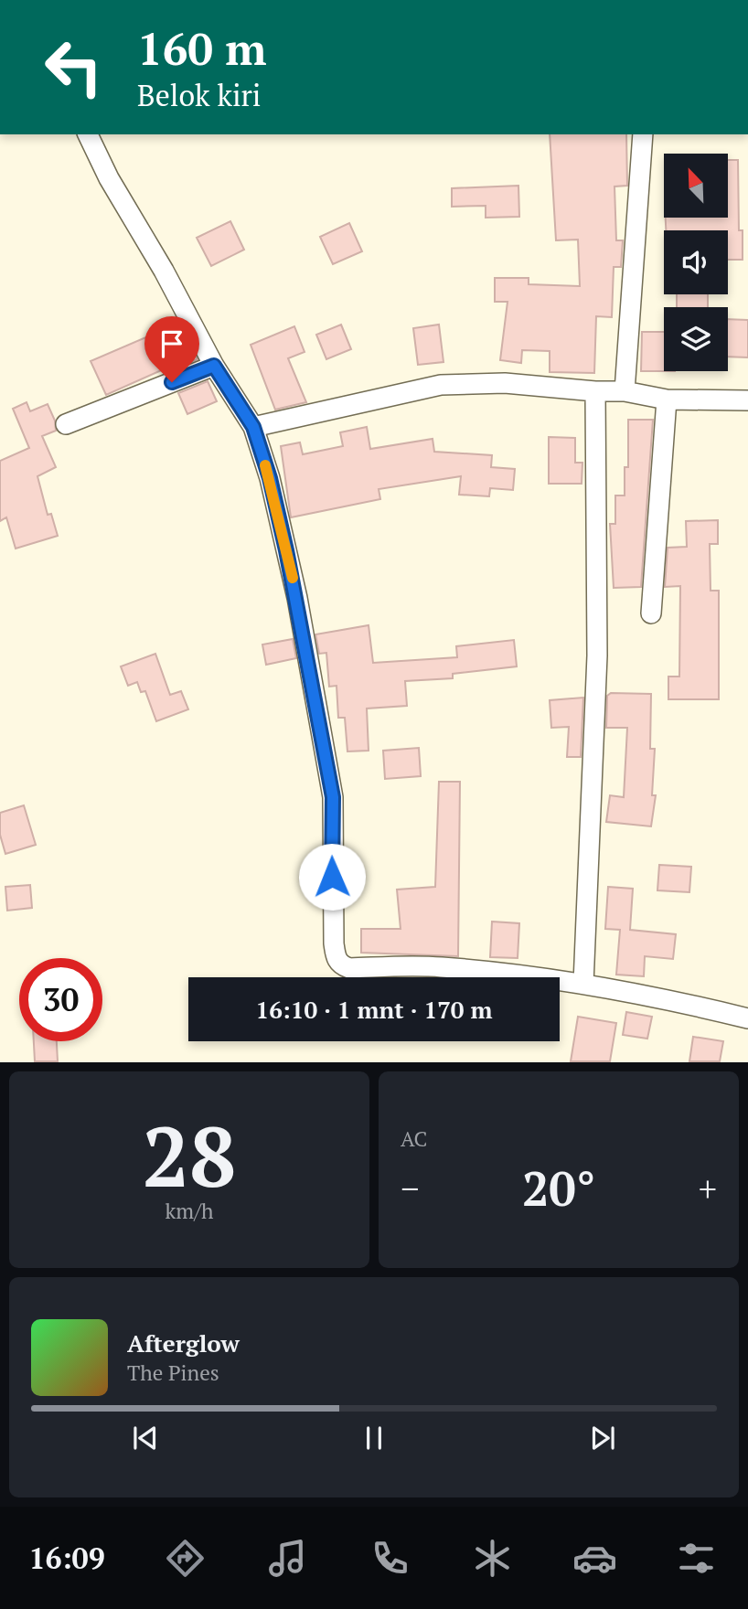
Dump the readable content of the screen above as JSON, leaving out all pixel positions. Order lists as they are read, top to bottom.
{
  "north": "top left",
  "page": {
    "turn": ["160 m", "Belok kiri"],
    "limit": "30",
    "trip": "16:10 · 1 mnt · 170 m",
    "tile": [
      ["28", "km/h"],
      "AC"
    ],
    "heat": ["−", "20°", "+"],
    "song": ["Afterglow", "The Pines"],
    "tabs": "16:09"
  }
}
